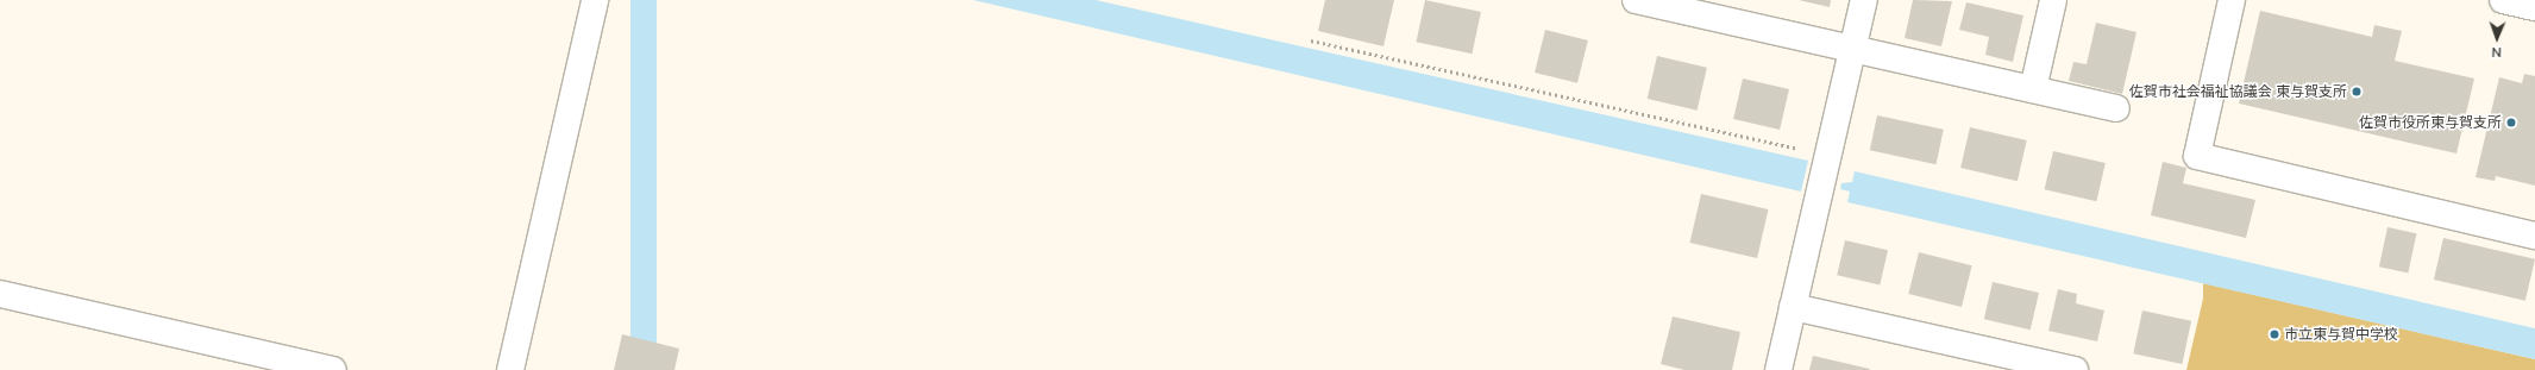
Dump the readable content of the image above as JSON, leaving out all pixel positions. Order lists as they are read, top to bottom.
{
  "places": ["佐賀市社会福祉協議会 東与賀支所", "佐賀市役所東与賀支所", "市立東与賀中学校"],
  "north": "bottom"
}
